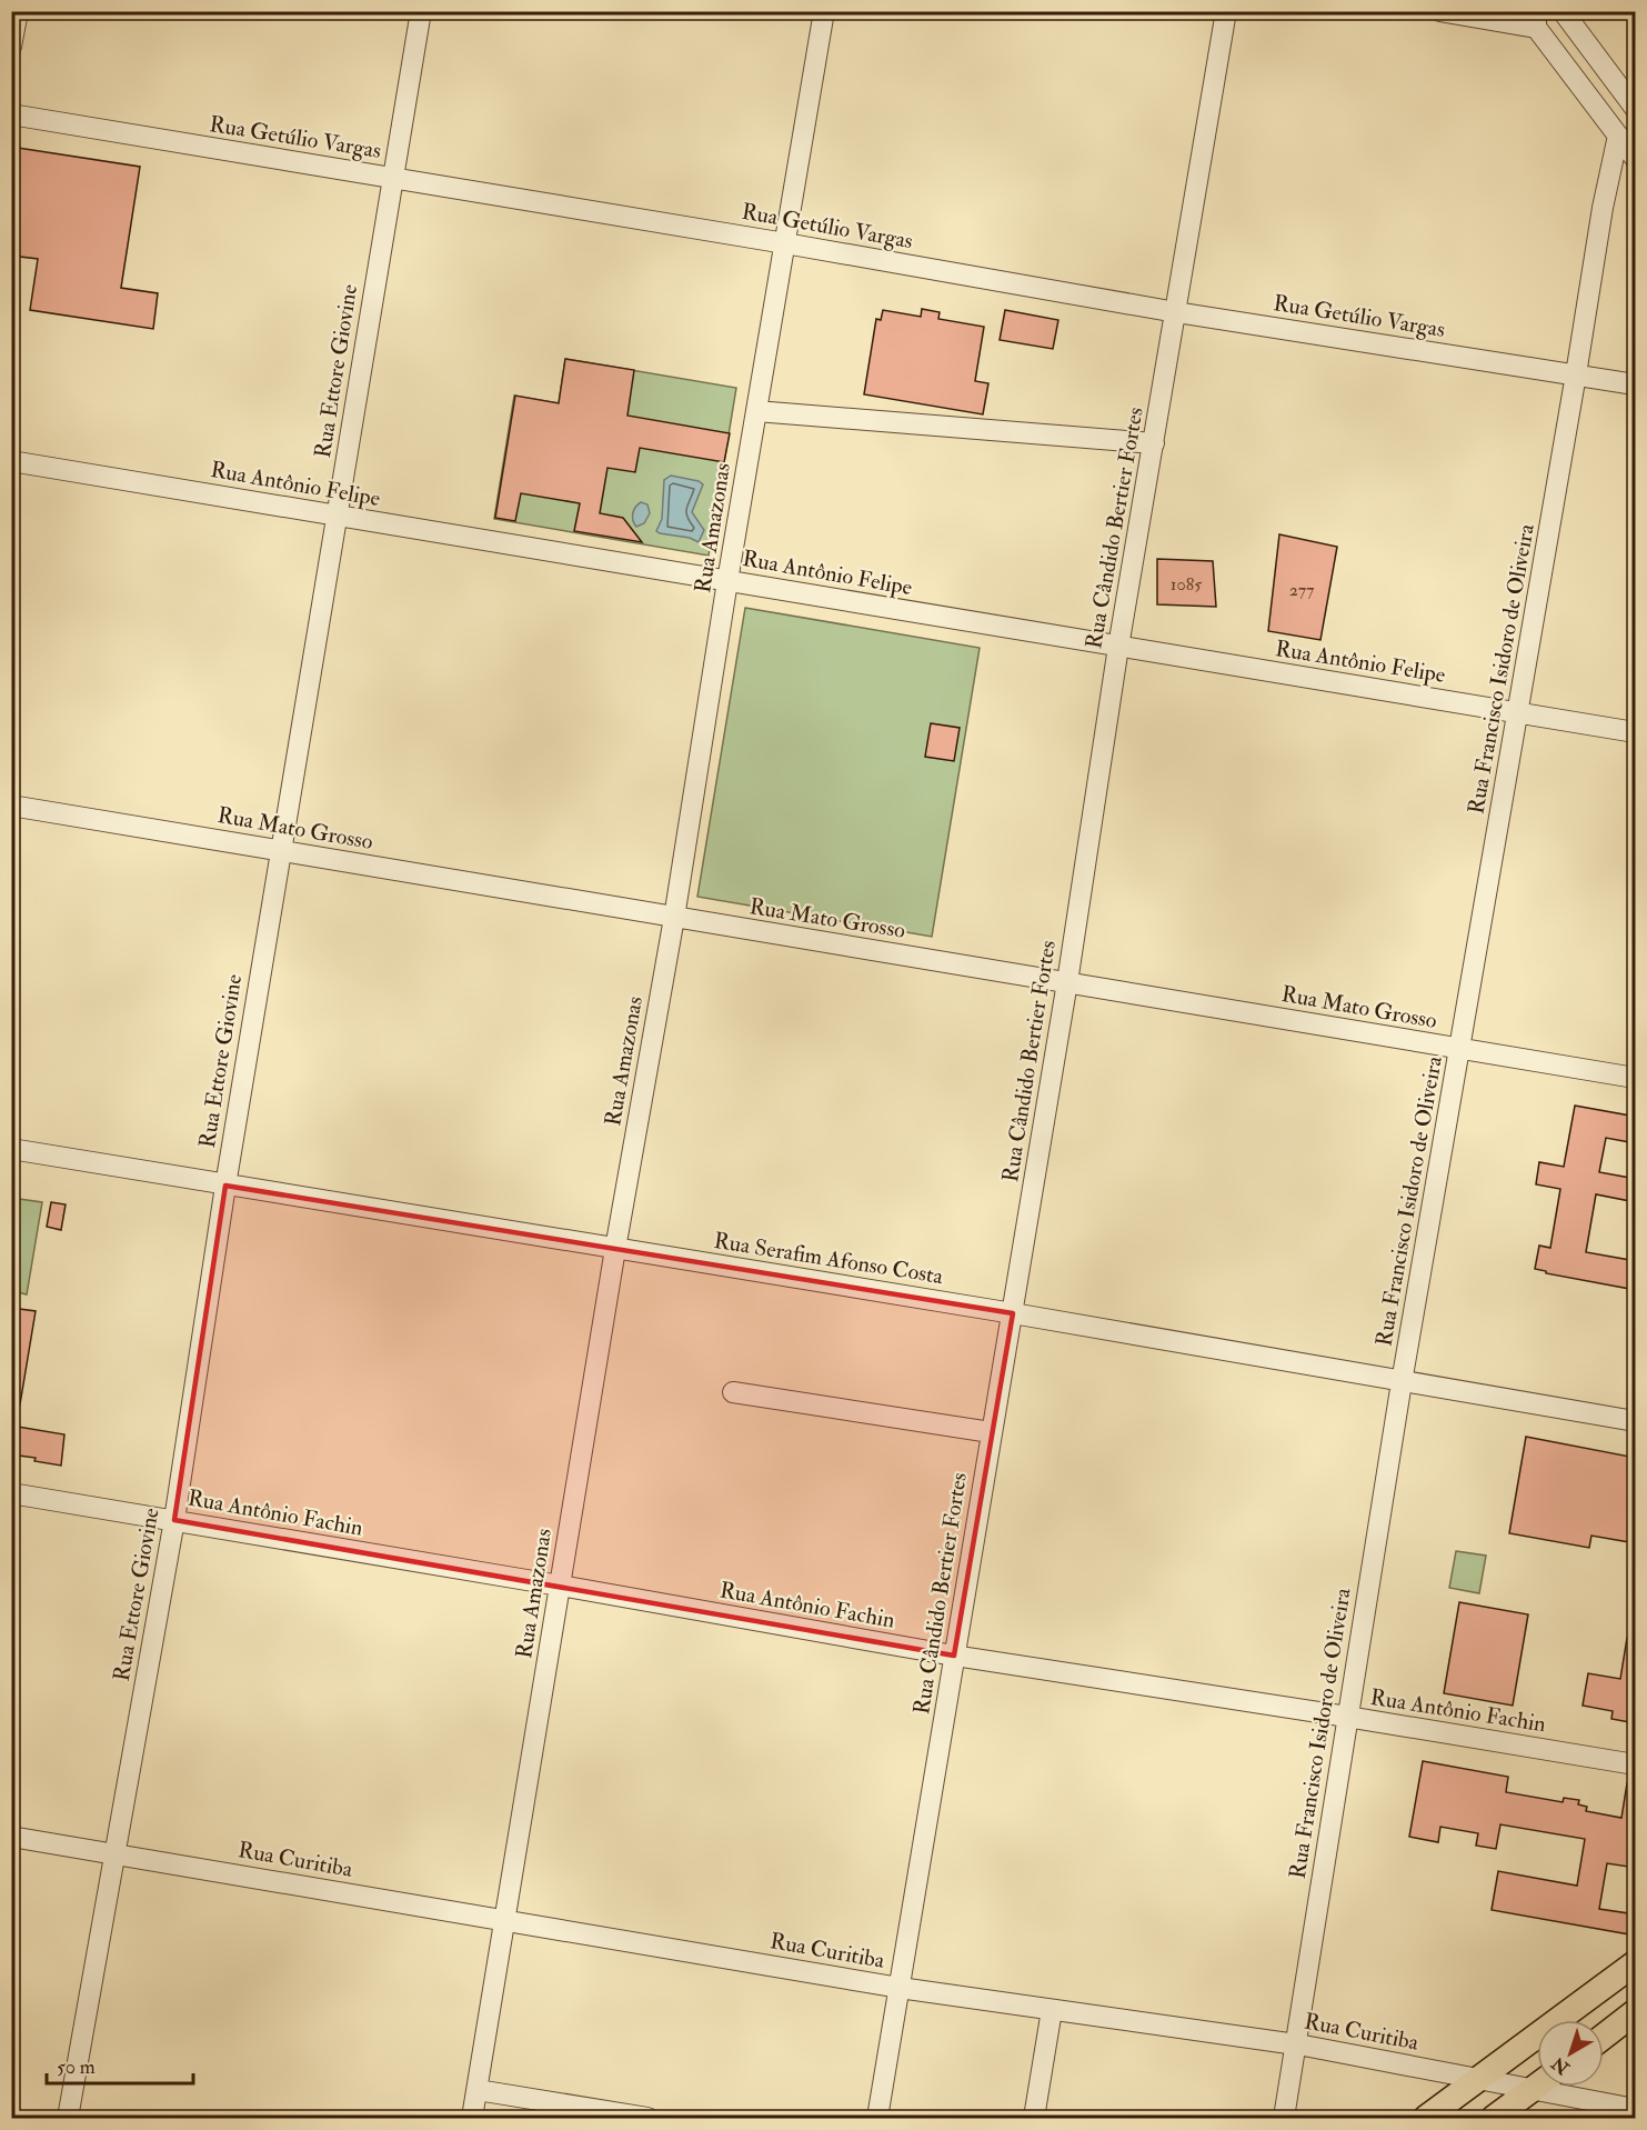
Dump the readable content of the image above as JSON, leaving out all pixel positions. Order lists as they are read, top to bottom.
{
  "streets": {
    "street": [
      "Rua Getúlio Vargas",
      "Rua Ettore Giovine",
      "Rua Antônio Felipe",
      "Rua Amazonas",
      "Rua Cândido Bertier Fortes",
      "Rua Francisco Isidoro de Oliveira",
      "Rua Mato Grosso",
      "Rua Serafim Afonso Costa",
      "Rua Antônio Fachin",
      "Rua Curitiba"
    ]
  },
  "crossings": [
    ["Rua Getúlio Vargas", "Rua Ettore Giovine"],
    ["Rua Getúlio Vargas", "Rua Amazonas"],
    ["Rua Getúlio Vargas", "Rua Cândido Bertier Fortes"],
    ["Rua Getúlio Vargas", "Rua Francisco Isidoro de Oliveira"],
    ["Rua Ettore Giovine", "Rua Antônio Felipe"],
    ["Rua Ettore Giovine", "Rua Mato Grosso"],
    ["Rua Ettore Giovine", "Rua Serafim Afonso Costa"],
    ["Rua Ettore Giovine", "Rua Antônio Fachin"],
    ["Rua Ettore Giovine", "Rua Curitiba"],
    ["Rua Antônio Felipe", "Rua Amazonas"],
    ["Rua Antônio Felipe", "Rua Cândido Bertier Fortes"],
    ["Rua Antônio Felipe", "Rua Francisco Isidoro de Oliveira"],
    ["Rua Amazonas", "Rua Mato Grosso"],
    ["Rua Amazonas", "Rua Serafim Afonso Costa"],
    ["Rua Amazonas", "Rua Antônio Fachin"],
    ["Rua Amazonas", "Rua Curitiba"],
    ["Rua Cândido Bertier Fortes", "Rua Mato Grosso"],
    ["Rua Cândido Bertier Fortes", "Rua Serafim Afonso Costa"],
    ["Rua Cândido Bertier Fortes", "Rua Antônio Fachin"],
    ["Rua Cândido Bertier Fortes", "Rua Curitiba"],
    ["Rua Francisco Isidoro de Oliveira", "Rua Mato Grosso"],
    ["Rua Francisco Isidoro de Oliveira", "Rua Serafim Afonso Costa"],
    ["Rua Francisco Isidoro de Oliveira", "Rua Antônio Fachin"],
    ["Rua Francisco Isidoro de Oliveira", "Rua Curitiba"]
  ],
  "house_numbers": ["1085", "277"],
  "scale_bar": "50 m",
  "north": "bottom left"
}
